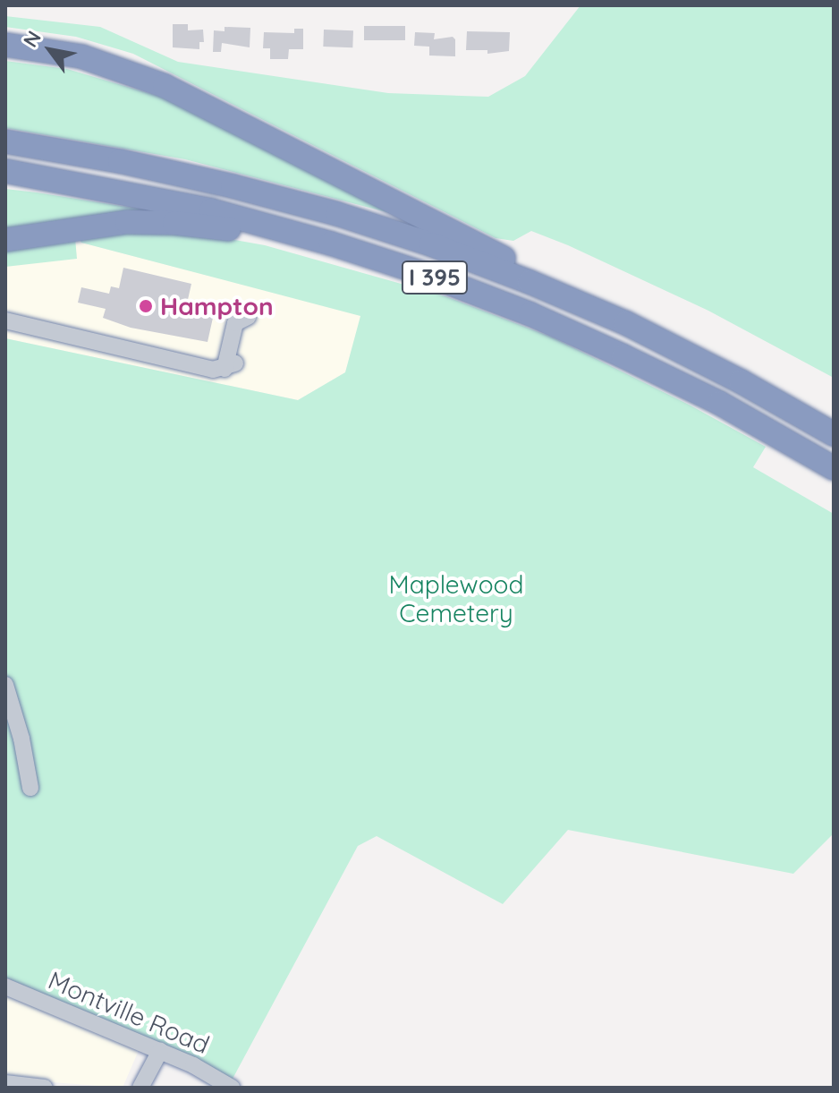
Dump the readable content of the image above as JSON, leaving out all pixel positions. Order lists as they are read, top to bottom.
{
  "streets": {
    "highway": ["I 395"],
    "street": ["Montville Road"]
  },
  "parks": ["Maplewood Cemetery"],
  "places": ["Hampton"],
  "north": "top left"
}
